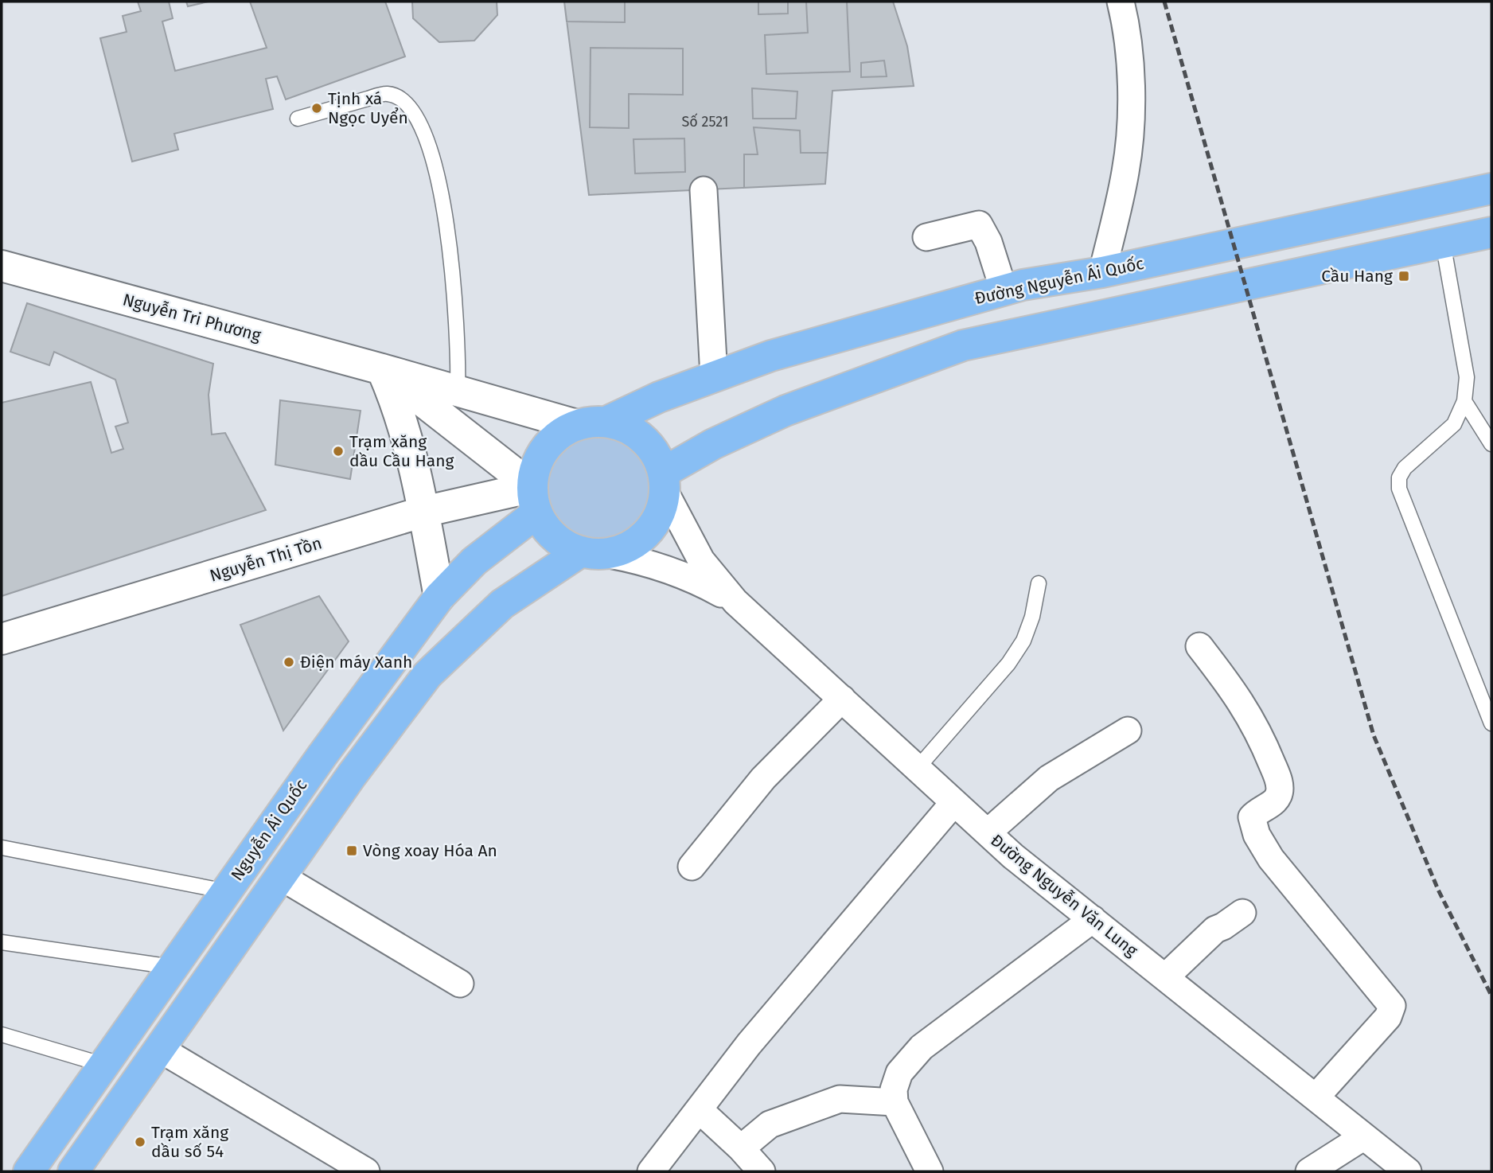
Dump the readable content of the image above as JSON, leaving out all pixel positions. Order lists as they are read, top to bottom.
{
  "streets": {
    "main road": [
      "Đường Nguyễn Ái Quốc",
      "Nguyễn Tri Phương",
      "Nguyễn Thị Tồn",
      "Nguyễn Ái Quốc"
    ],
    "street": ["Đường Nguyễn Văn Lung"]
  },
  "crossings": [
    ["Đường Nguyễn Ái Quốc", "Nguyễn Tri Phương"],
    ["Đường Nguyễn Ái Quốc", "Nguyễn Thị Tồn"],
    ["Đường Nguyễn Ái Quốc", "Nguyễn Ái Quốc"],
    ["Đường Nguyễn Ái Quốc", "Đường Nguyễn Văn Lung"],
    ["Nguyễn Tri Phương", "Nguyễn Thị Tồn"],
    ["Nguyễn Tri Phương", "Nguyễn Ái Quốc"],
    ["Nguyễn Tri Phương", "Đường Nguyễn Văn Lung"],
    ["Nguyễn Thị Tồn", "Nguyễn Ái Quốc"],
    ["Nguyễn Thị Tồn", "Đường Nguyễn Văn Lung"],
    ["Nguyễn Ái Quốc", "Đường Nguyễn Văn Lung"]
  ],
  "places": {
    "other": [
      "Tịnh xá Ngọc Uyển",
      "Trạm xăng dầu Cầu Hang",
      "Điện máy Xanh",
      "Trạm xăng dầu số 54"
    ],
    "transit": ["Cầu Hang", "Vòng xoay Hóa An"]
  },
  "house_numbers": ["Số 2521"]
}
